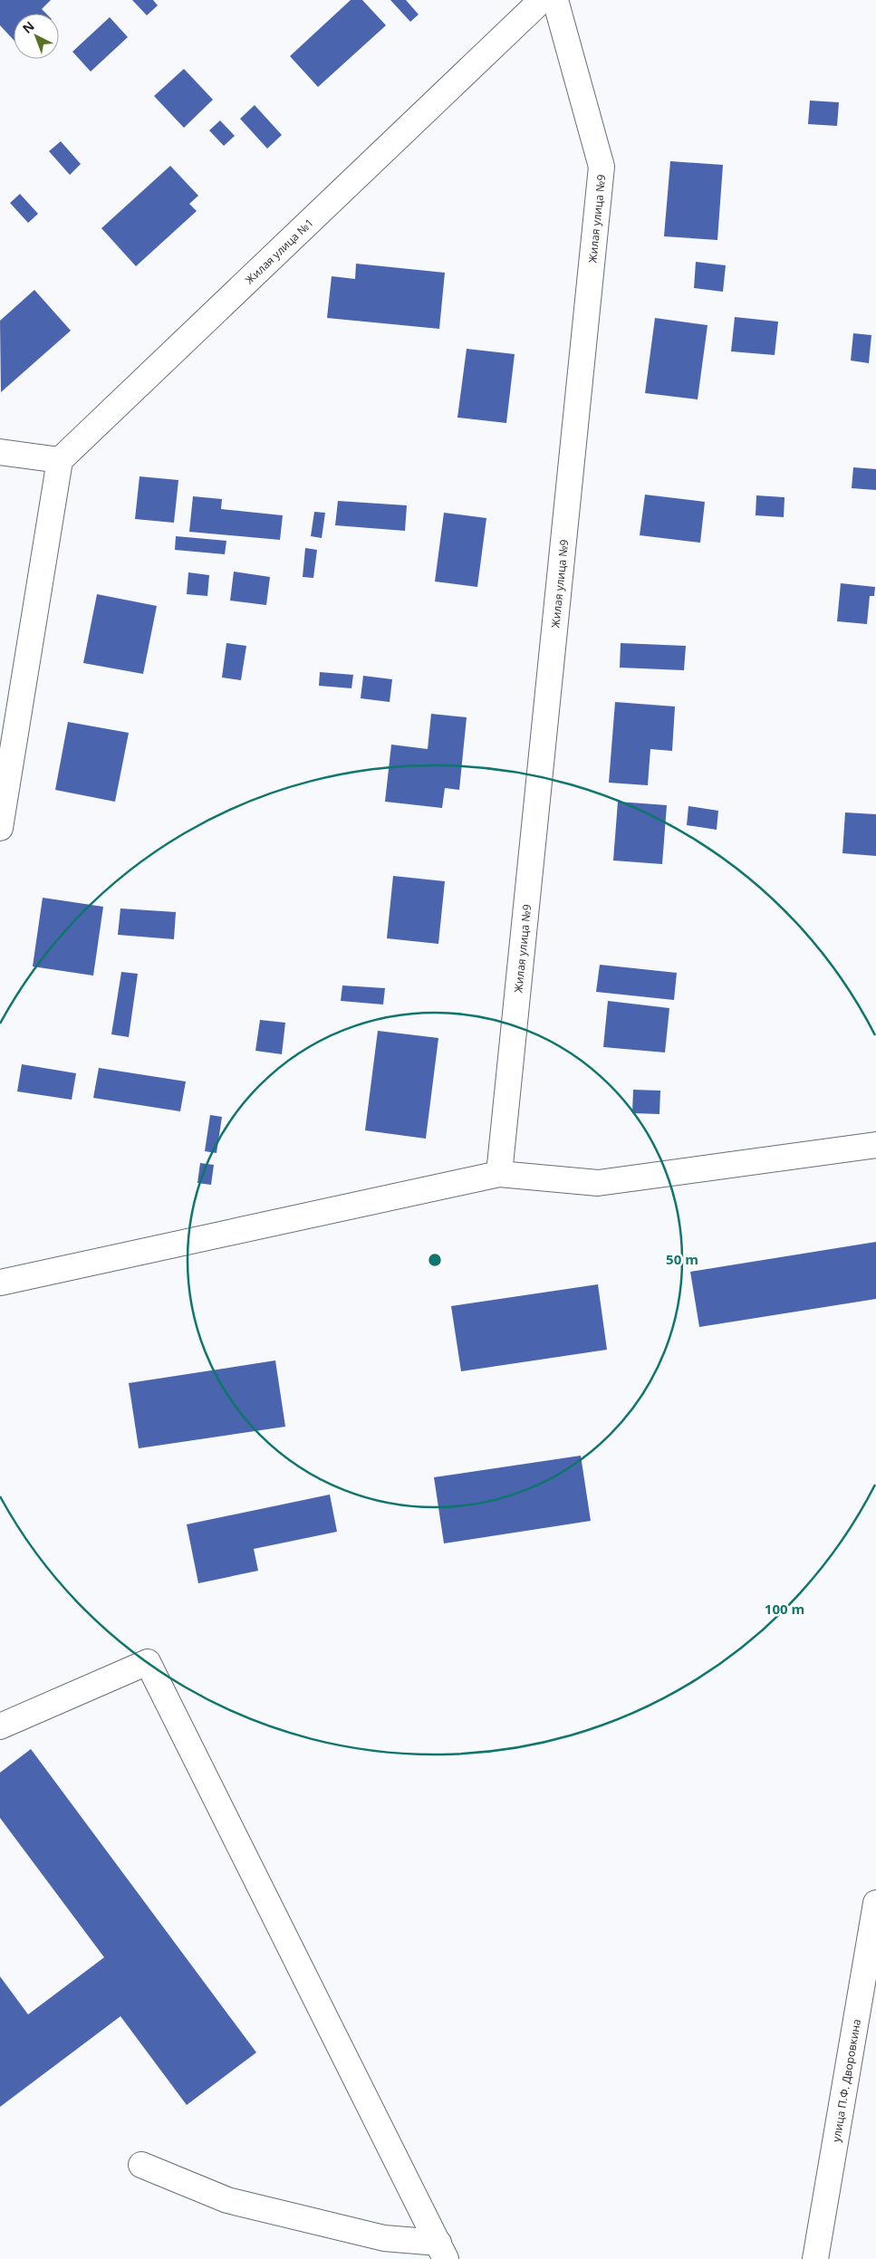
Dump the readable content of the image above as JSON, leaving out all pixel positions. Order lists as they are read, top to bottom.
{
  "streets": {
    "street": ["Жилая улица №9", "Жилая улица №1", "улица П.Ф. Дворовкина"]
  },
  "north": "top left",
  "rings": ["50 m", "100 m"]
}
